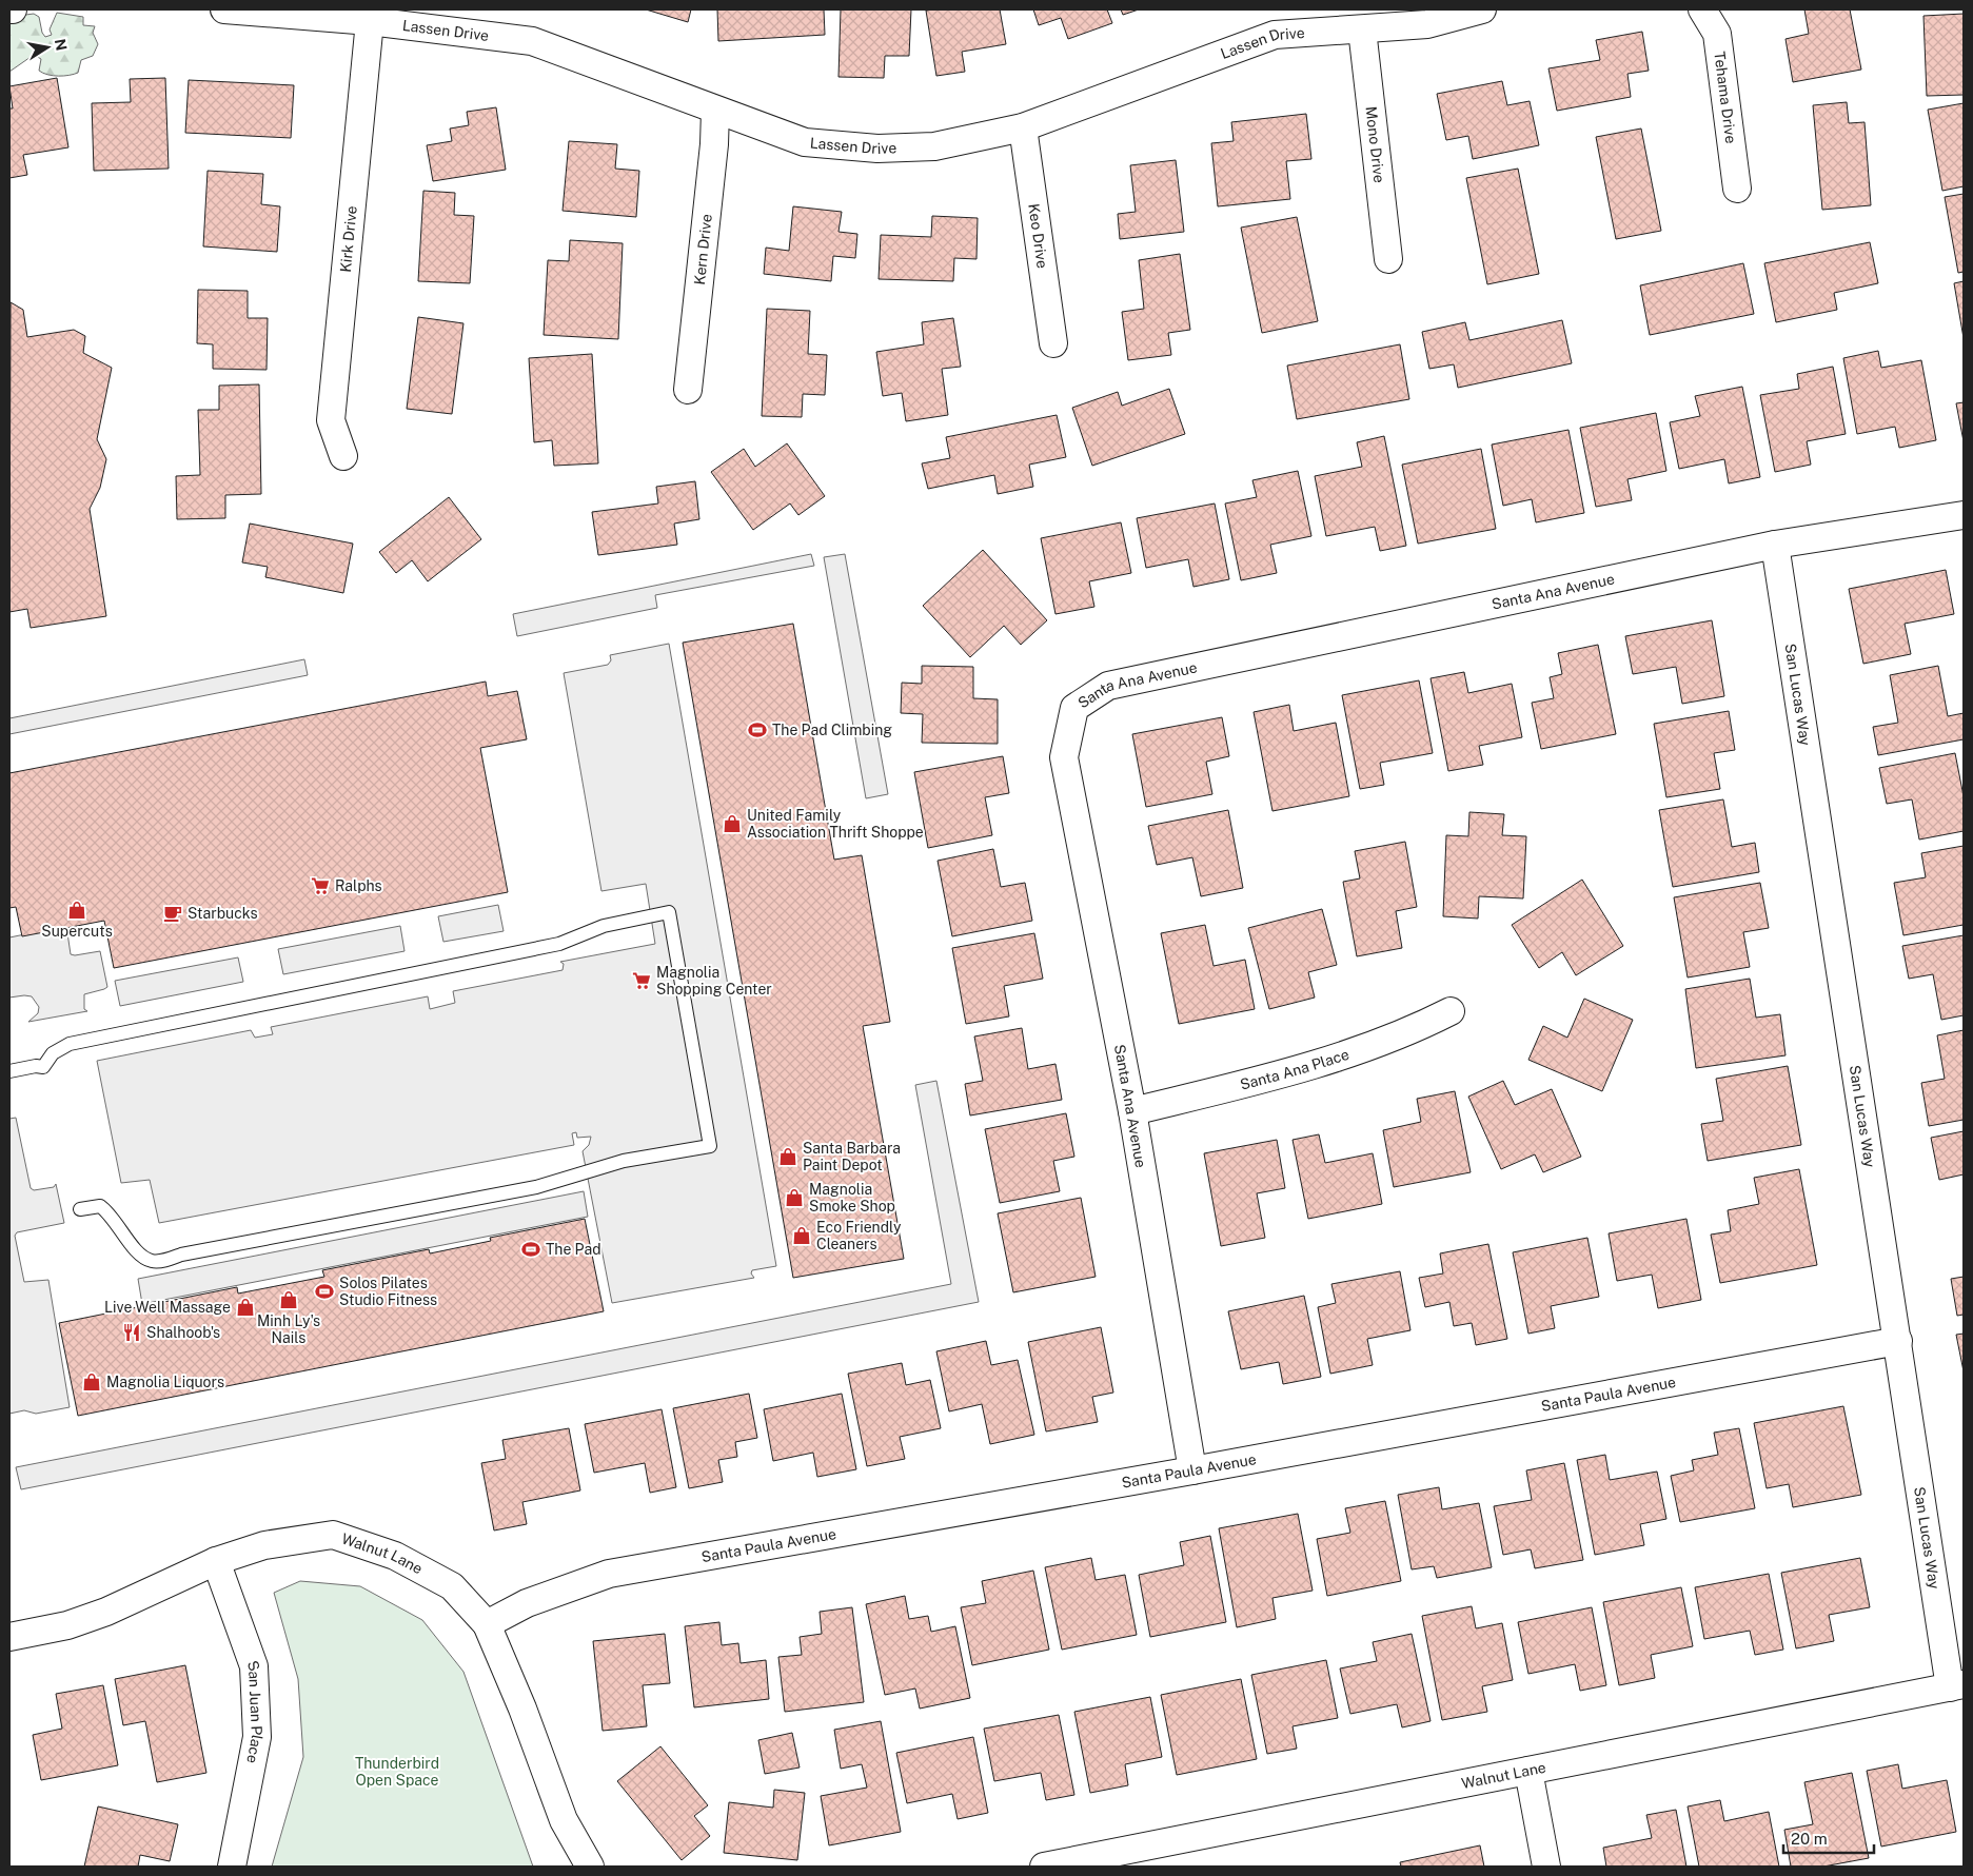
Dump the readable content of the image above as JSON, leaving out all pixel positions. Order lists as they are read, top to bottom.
{
  "streets": {
    "street": [
      "Lassen Drive",
      "Tehama Drive",
      "Mono Drive",
      "Keo Drive",
      "Kirk Drive",
      "Kern Drive",
      "Santa Ana Avenue",
      "San Lucas Way",
      "Santa Ana Place",
      "Santa Paula Avenue",
      "Walnut Lane",
      "San Juan Place"
    ]
  },
  "crossings": [
    ["Lassen Drive", "Mono Drive"],
    ["Lassen Drive", "Keo Drive"],
    ["Lassen Drive", "Kirk Drive"],
    ["Lassen Drive", "Kern Drive"],
    ["Santa Ana Avenue", "San Lucas Way"],
    ["Santa Ana Avenue", "Santa Ana Place"],
    ["Santa Ana Avenue", "Santa Paula Avenue"],
    ["San Lucas Way", "Santa Paula Avenue"],
    ["San Lucas Way", "Walnut Lane"],
    ["Santa Paula Avenue", "Walnut Lane"],
    ["Walnut Lane", "San Juan Place"]
  ],
  "parks": ["Thunderbird Open Space"],
  "places": {
    "sports": ["The Pad Climbing", "The Pad", "Solos Pilates Studio Fitness"],
    "shop": [
      "United Family Association Thrift Shoppe",
      "Supercuts",
      "Santa Barbara Paint Depot",
      "Magnolia Smoke Shop",
      "Eco Friendly Cleaners",
      "Minh Ly's Nails",
      "Live Well Massage",
      "Magnolia Liquors"
    ],
    "supermarket": ["Ralphs", "Magnolia Shopping Center"],
    "cafe": ["Starbucks"],
    "restaurant": ["Shalhoob's"]
  },
  "scale_bar": "20 m",
  "north": "right"
}
